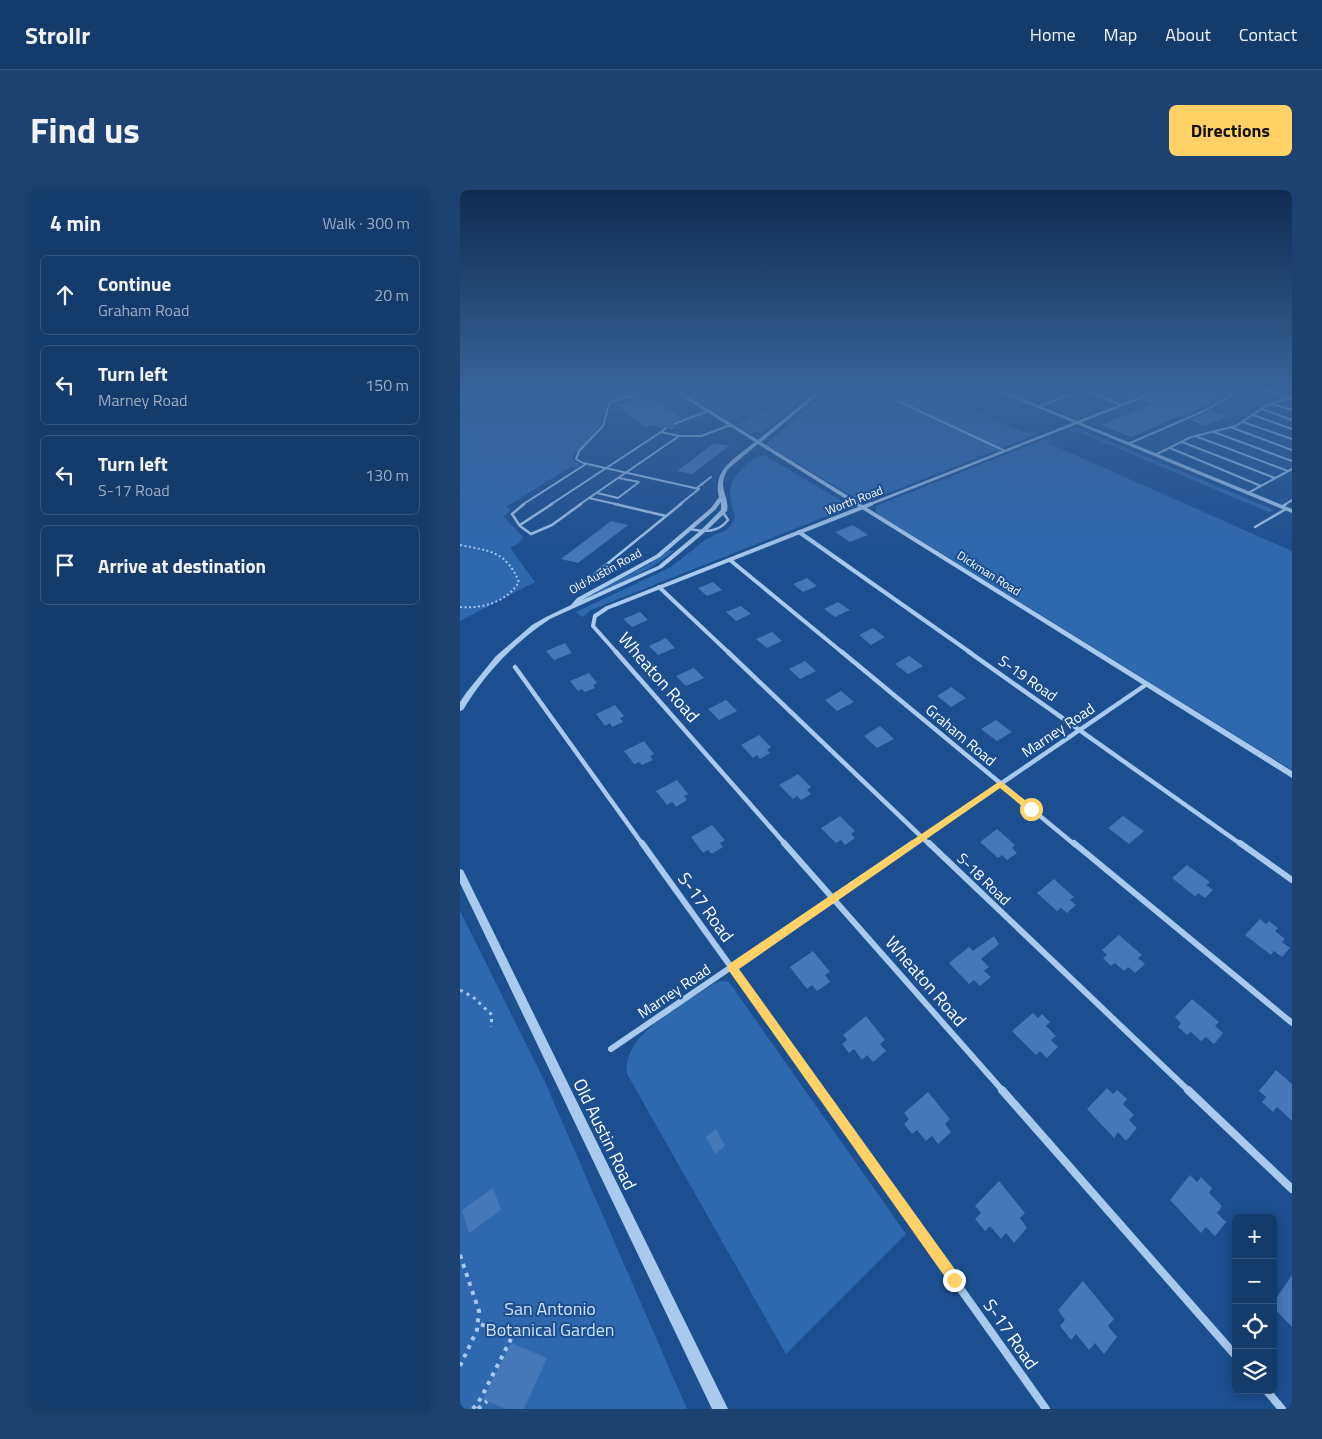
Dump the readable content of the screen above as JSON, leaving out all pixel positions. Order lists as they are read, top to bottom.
{
  "streets": {
    "street": [
      "Worth Road",
      "Old Austin Road",
      "Dickman Road",
      "Wheaton Road",
      "S-19 Road",
      "Marney Road",
      "Graham Road",
      "S-18 Road",
      "S-17 Road"
    ]
  },
  "crossings": [
    ["Worth Road", "Dickman Road"],
    ["Worth Road", "Wheaton Road"],
    ["Worth Road", "S-19 Road"],
    ["Worth Road", "Graham Road"],
    ["Worth Road", "S-18 Road"],
    ["Dickman Road", "Marney Road"],
    ["Wheaton Road", "Marney Road"],
    ["S-19 Road", "Marney Road"],
    ["Marney Road", "Graham Road"],
    ["Marney Road", "S-18 Road"],
    ["Marney Road", "S-17 Road"]
  ],
  "parks": ["San Antonio Botanical Garden"],
  "page": {
    "header": "Strollr",
    "nav": [
      "Home",
      "Map",
      "About",
      "Contact"
    ],
    "title": "Find us",
    "buttons": "Directions",
    "heading": ["4 min", "Walk · 300 m"],
    "list": [
      ["Continue", "Graham Road", "20 m"],
      ["Turn left", "Marney Road", "150 m"],
      ["Turn left", "S-17 Road", "130 m"],
      "Arrive at destination"
    ],
    "map_buttons": ["+", "−"]
  }
}
